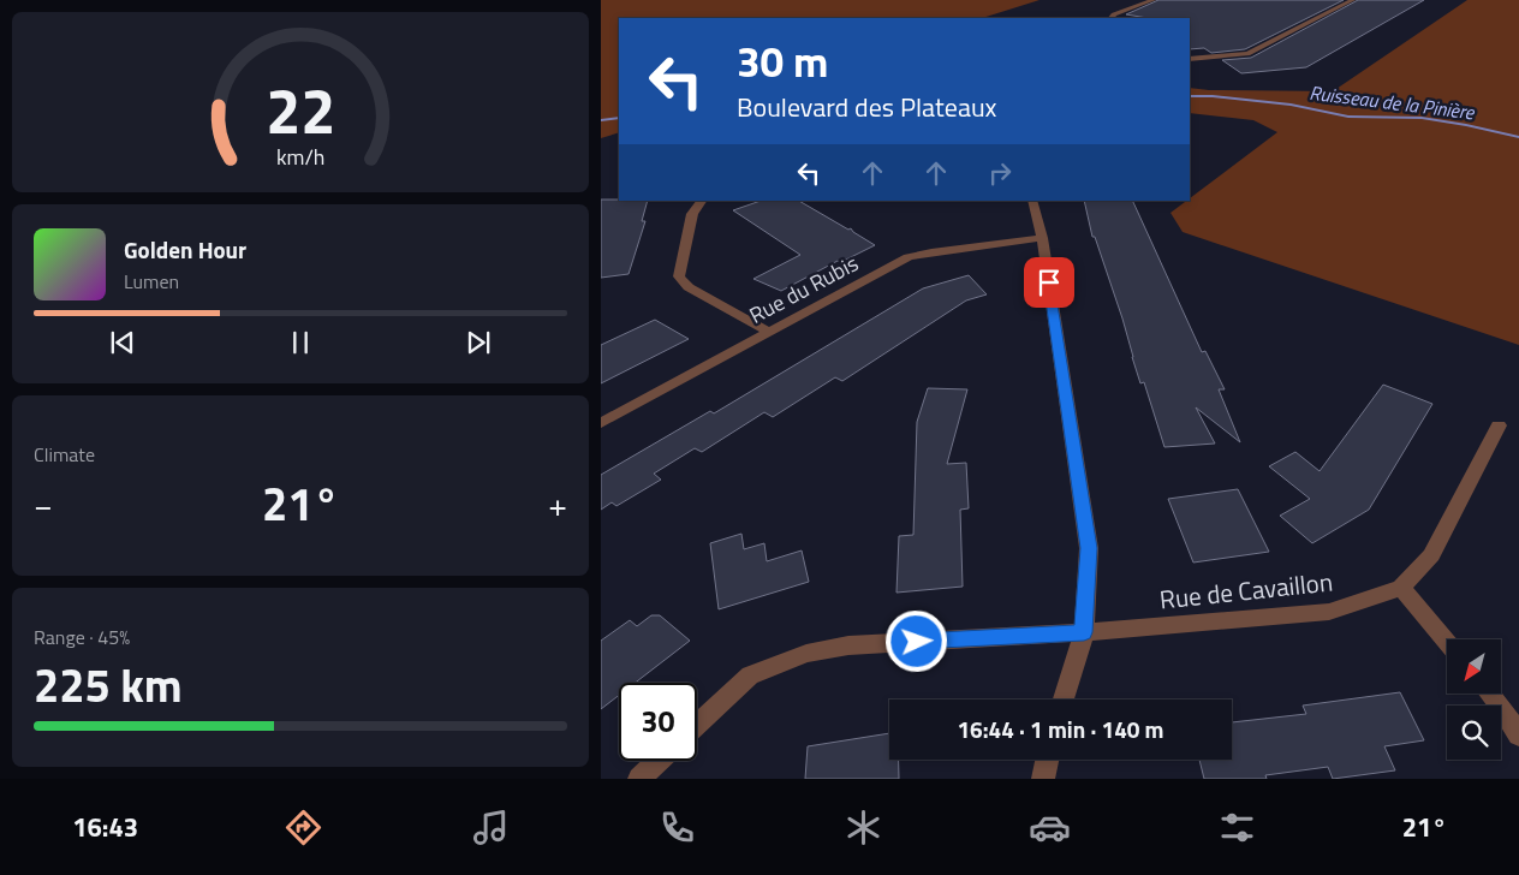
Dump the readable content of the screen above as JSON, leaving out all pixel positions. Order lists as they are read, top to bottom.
{
  "streets": {
    "street": ["Rue du Rubis", "Rue de Cavaillon"]
  },
  "water": ["Ruisseau de la Pinière"],
  "north": "bottom left",
  "page": {
    "turn": ["30 m", "Boulevard des Plateaux"],
    "song": ["Golden Hour", "Lumen"],
    "tile": [
      "Climate",
      ["Range · 45%", "225 km"]
    ],
    "heat": ["−", "21°", "+"],
    "limit": "30",
    "trip": "16:44 · 1 min · 140 m",
    "tabs": ["16:43", "21°"],
    "gauge": ["22", "km/h"]
  }
}
